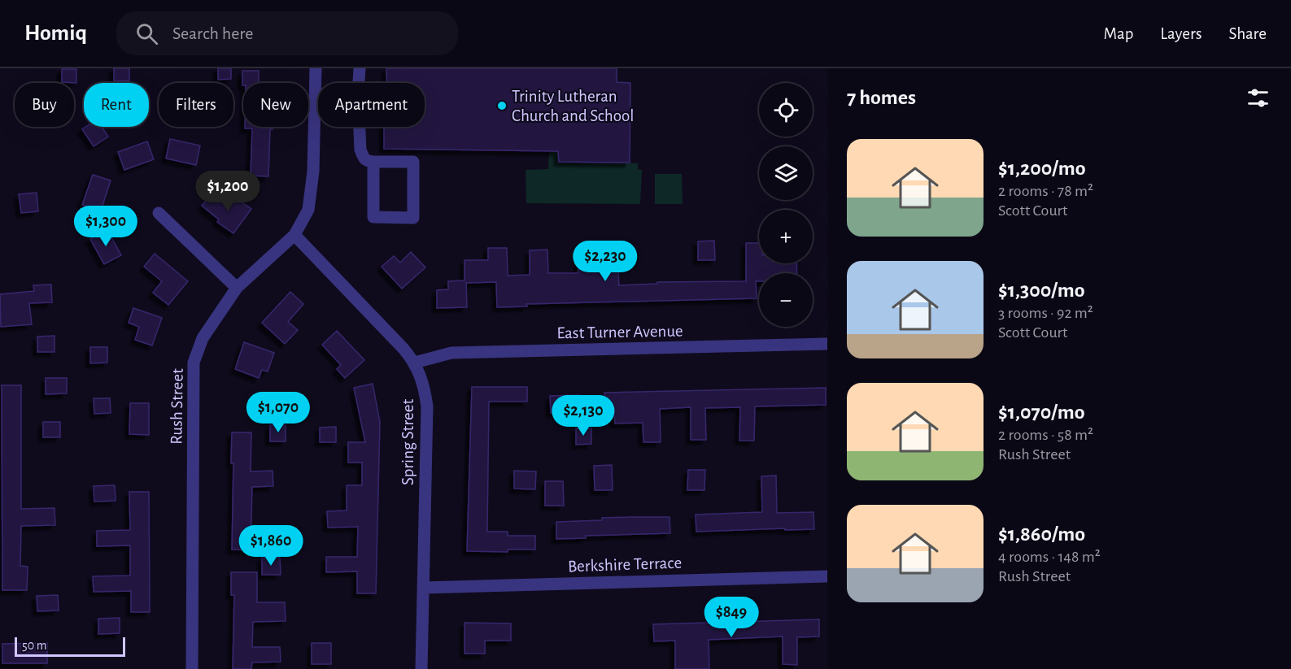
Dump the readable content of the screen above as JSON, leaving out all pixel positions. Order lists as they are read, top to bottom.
{
  "streets": {
    "street": [
      "East Turner Avenue",
      "Rush Street",
      "Spring Street",
      "Berkshire Terrace"
    ]
  },
  "crossings": [
    ["East Turner Avenue", "Spring Street"],
    ["Rush Street", "Spring Street"],
    ["Spring Street", "Berkshire Terrace"]
  ],
  "places": ["Trinity Lutheran Church and School"],
  "scale_bar": "50 m",
  "page": {
    "header": "Homiq",
    "search": "Search here",
    "nav": ["Map", "Layers", "Share"],
    "heading": "7 homes",
    "map_buttons": ["+", "−"],
    "chip": [
      "Buy",
      "Rent",
      "Filters",
      "New",
      "Apartment"
    ],
    "list": [
      {
        "name": "$1,200/mo",
        "note": "2 rooms · 78 m² · Scott Court"
      },
      {
        "name": "$1,300/mo",
        "note": "3 rooms · 92 m² · Scott Court"
      },
      {
        "name": "$1,070/mo",
        "note": "2 rooms · 58 m² · Rush Street"
      },
      {
        "name": "$1,860/mo",
        "note": "4 rooms · 148 m² · Rush Street"
      }
    ],
    "price": [
      "$1,200",
      "$1,300",
      "$2,230",
      "$1,070",
      "$2,130",
      "$1,860",
      "$849"
    ],
    "scale": "50 m"
  }
}
